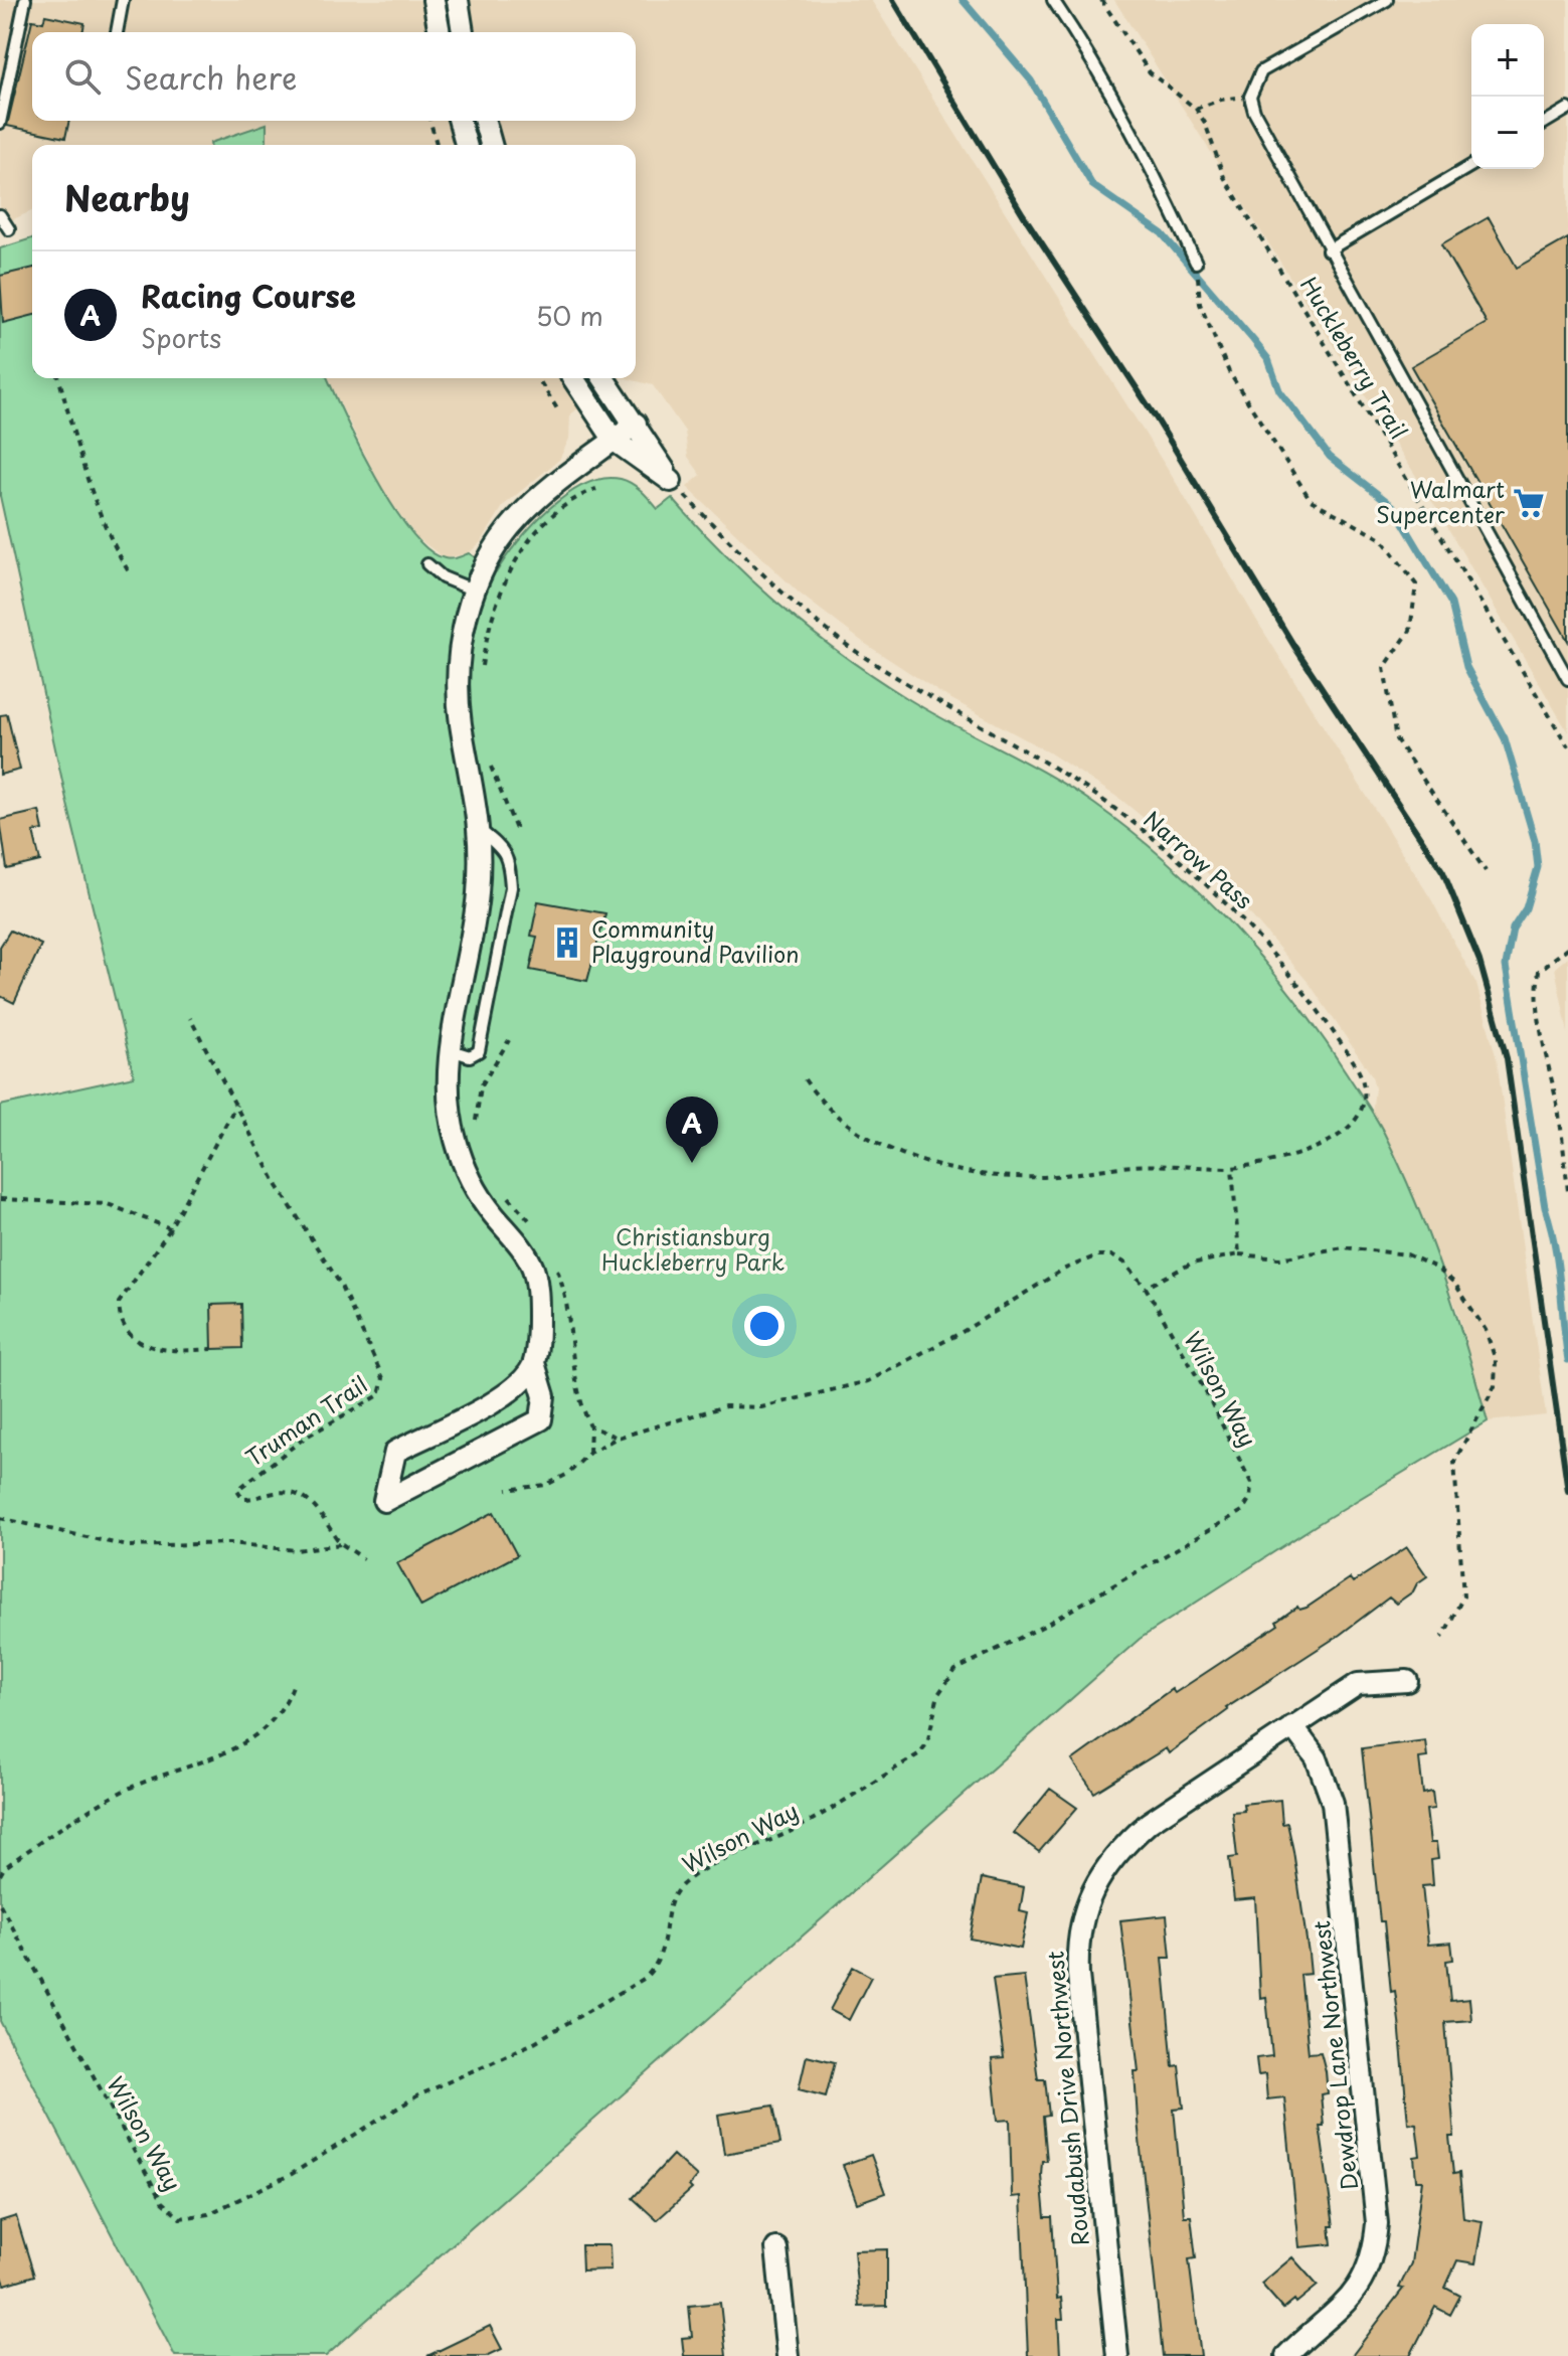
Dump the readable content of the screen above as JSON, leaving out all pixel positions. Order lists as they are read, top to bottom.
{
  "streets": {
    "street": ["Dewdrop Lane Northwest", "Roudabush Drive Northwest"],
    "path": [
      "Huckleberry Trail",
      "Narrow Pass",
      "Wilson Way",
      "Truman Trail"
    ]
  },
  "crossings": [
    ["Dewdrop Lane Northwest", "Roudabush Drive Northwest"]
  ],
  "parks": ["Christiansburg Huckleberry Park"],
  "places": {
    "supermarket": ["Walmart Supercenter"],
    "building": ["Community Playground Pavilion"]
  },
  "page": {
    "map_buttons": ["+", "−"],
    "search": "Search here",
    "heading": "Nearby",
    "list": [
      {
        "mark": "A",
        "name": "Racing Course",
        "note": "Sports",
        "value": "50 m"
      }
    ],
    "pins": "A"
  }
}
